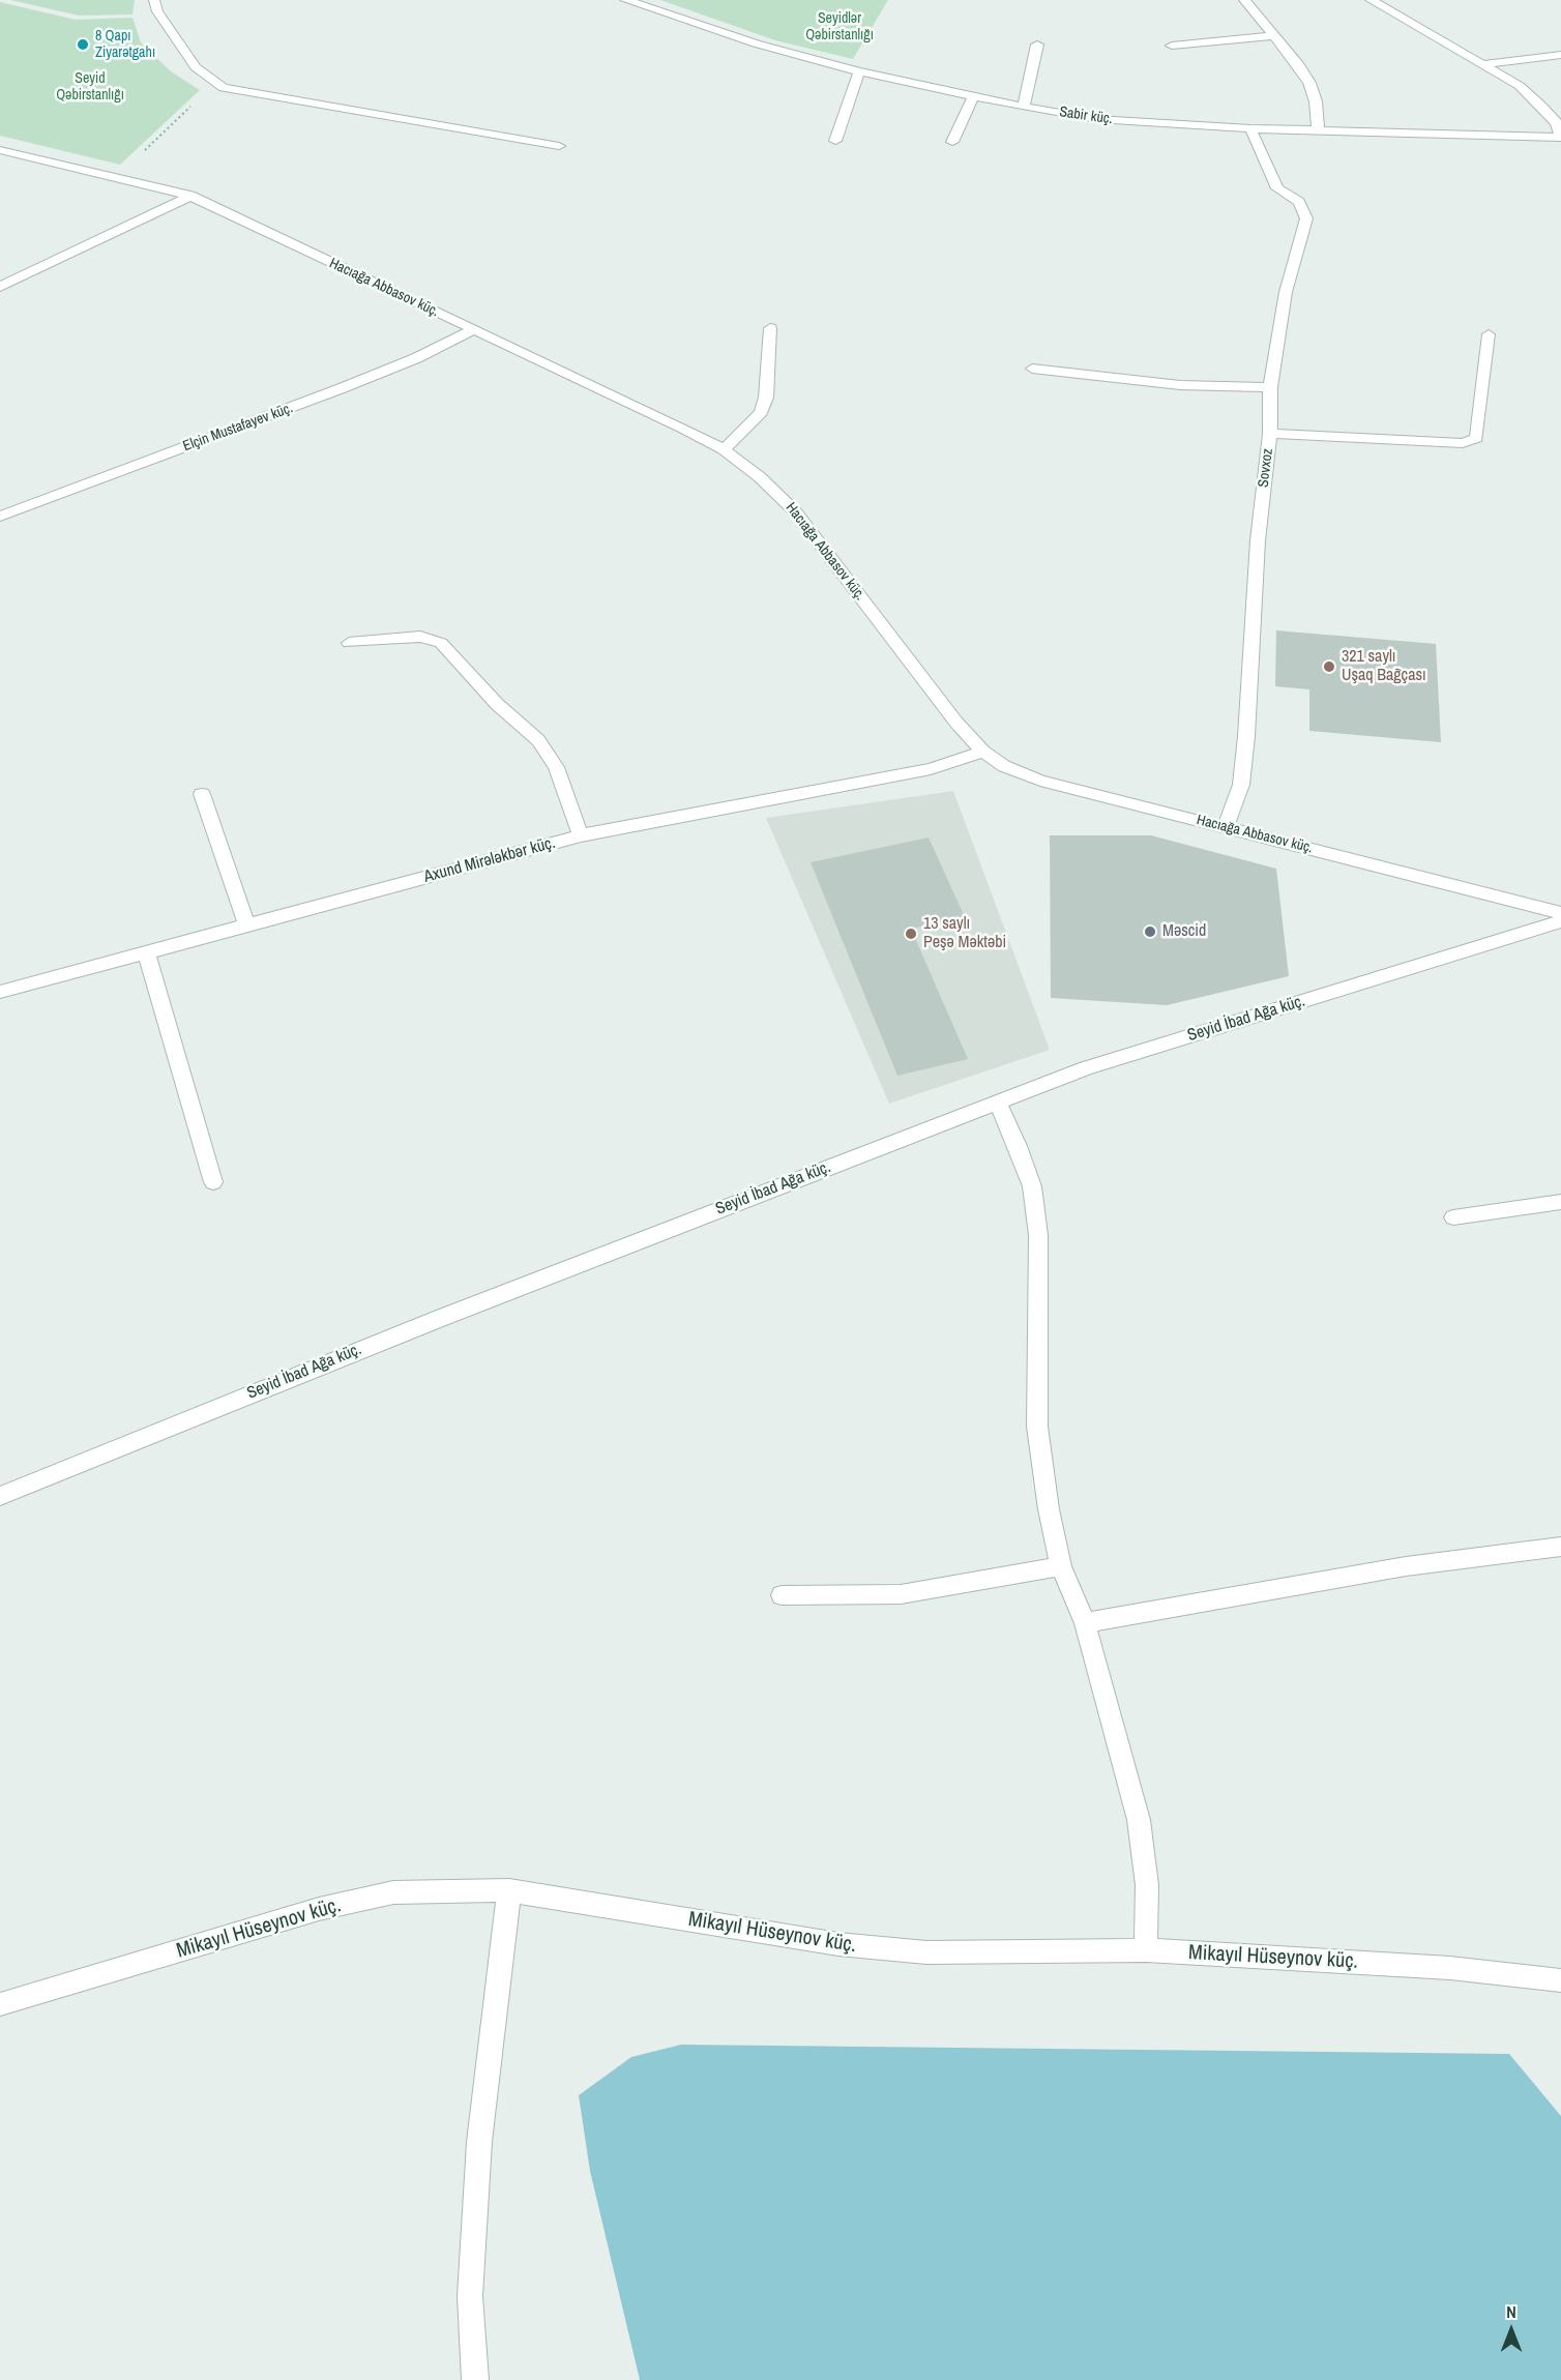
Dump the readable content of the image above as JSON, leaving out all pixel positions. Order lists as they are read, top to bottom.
{
  "streets": {
    "street": [
      "Sabir küç.",
      "Hacıağa Abbasov küç.",
      "Elçin Mustafayev küç.",
      "Sovxoz",
      "Axund Mirələkbər küç.",
      "Seyid İbad Ağa küç.",
      "Mikayıl Hüseynov küç."
    ]
  },
  "crossings": [
    ["Sabir küç.", "Sovxoz"],
    ["Hacıağa Abbasov küç.", "Elçin Mustafayev küç."],
    ["Hacıağa Abbasov küç.", "Sovxoz"],
    ["Hacıağa Abbasov küç.", "Axund Mirələkbər küç."]
  ],
  "parks": ["Seyidlər Qəbirstanlığı", "Seyid Qəbirstanlığı"],
  "places": [
    "8 Qapı Ziyarətgahı",
    "321 saylı Uşaq Bağçası",
    "Məscid",
    "13 saylı Peşə Məktəbi"
  ],
  "north": "top"
}
